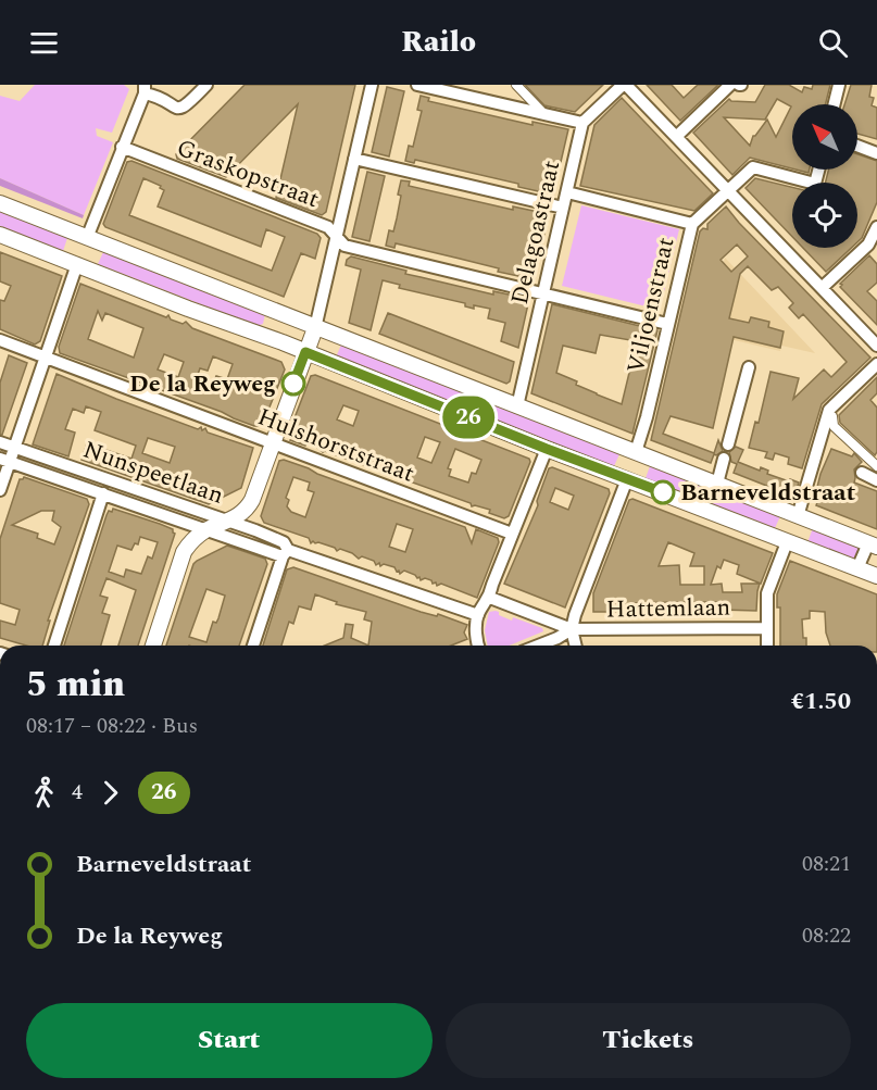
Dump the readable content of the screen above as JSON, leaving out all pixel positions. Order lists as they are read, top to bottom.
{
  "streets": {
    "street": [
      "Graskopstraat",
      "Delagoastraat",
      "Viljoenstraat",
      "Hulshorststraat",
      "Nunspeetlaan",
      "Hattemlaan"
    ]
  },
  "crossings": [
    ["Graskopstraat", "Delagoastraat"],
    ["Graskopstraat", "Viljoenstraat"]
  ],
  "places": ["De la Reyweg", "Barneveldstraat"],
  "lines": ["bus line 26"],
  "north": "top left",
  "page": {
    "header": "Railo",
    "on_map": "26",
    "heading": ["5 min", "08:17 – 08:22 · Bus", "€1.50"],
    "legs": ["4", "26"],
    "list": [
      {
        "name": "Barneveldstraat",
        "value": "08:21"
      },
      {
        "name": "De la Reyweg",
        "value": "08:22"
      }
    ],
    "buttons": ["Start", "Tickets"]
  }
}
